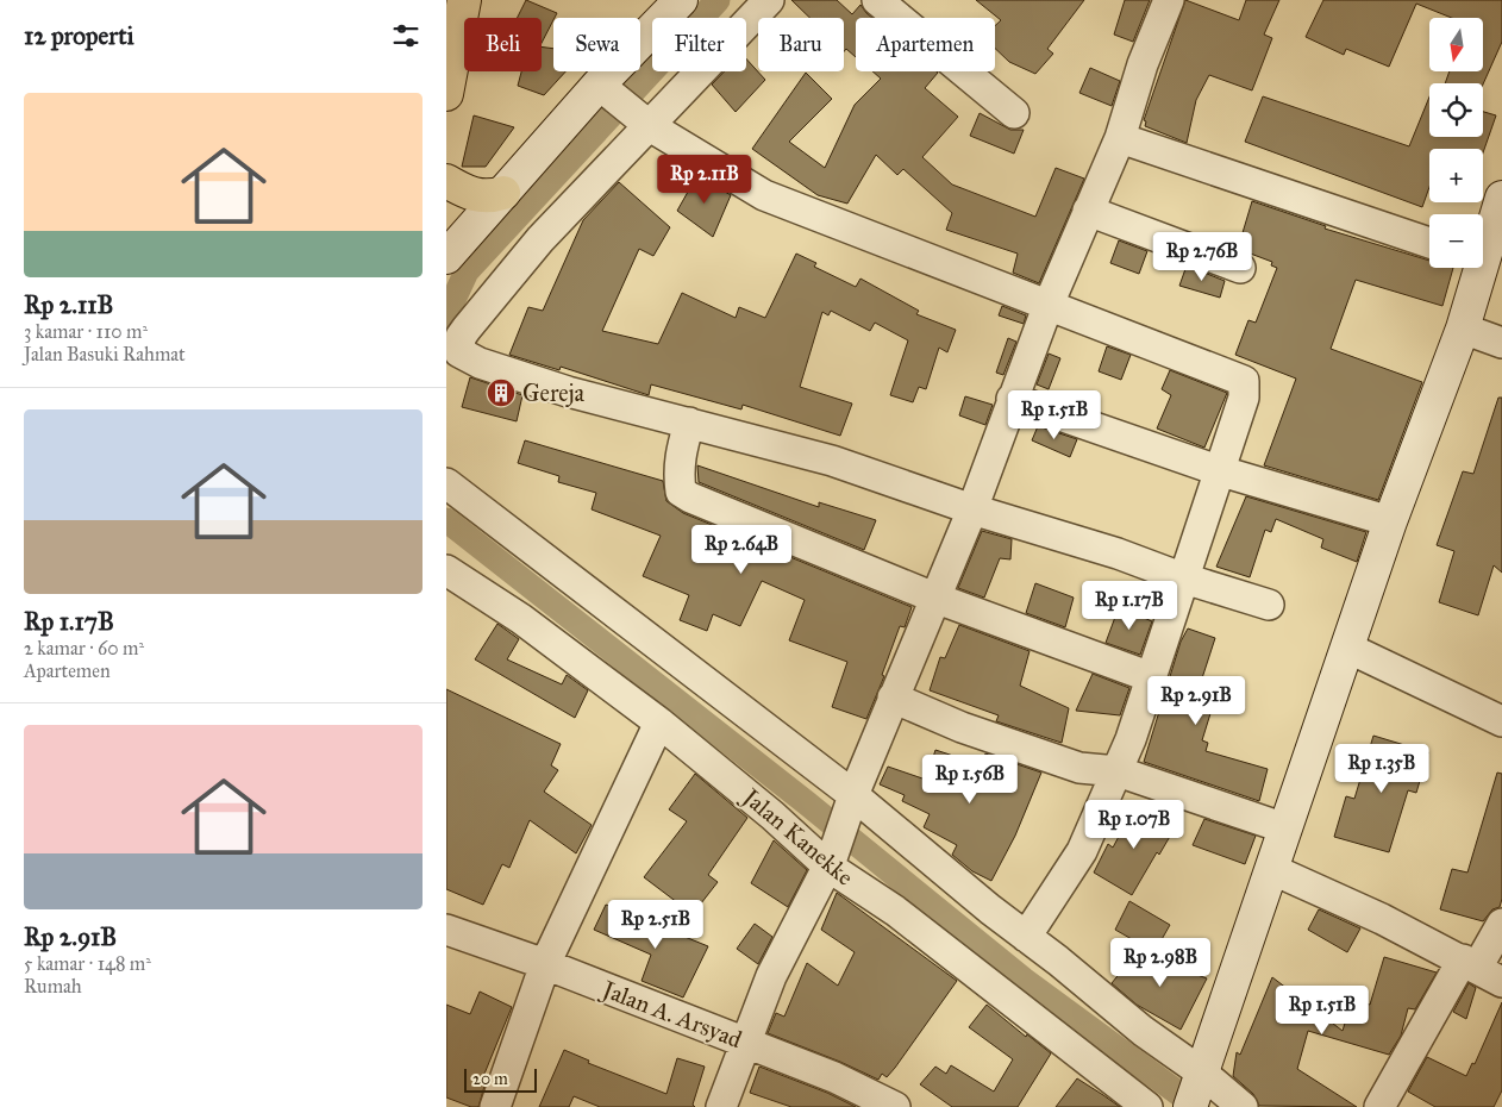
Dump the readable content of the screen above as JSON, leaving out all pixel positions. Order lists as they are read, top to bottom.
{
  "streets": {
    "street": ["Jalan Kanekke", "Jalan A. Arsyad"]
  },
  "places": {
    "building": ["Gereja"]
  },
  "scale_bar": "20 m",
  "north": "bottom",
  "page": {
    "heading": "12 properti",
    "map_buttons": ["+", "−"],
    "chip": [
      "Beli",
      "Sewa",
      "Filter",
      "Baru",
      "Apartemen"
    ],
    "list": [
      {
        "name": "Rp 2.11B",
        "note": "3 kamar · 110 m² · Jalan Basuki Rahmat"
      },
      {
        "name": "Rp 1.17B",
        "note": "2 kamar · 60 m² · Apartemen"
      },
      {
        "name": "Rp 2.91B",
        "note": "5 kamar · 148 m² · Rumah"
      }
    ],
    "price": [
      "Rp 2.11B",
      "Rp 2.76B",
      "Rp 1.51B",
      "Rp 2.64B",
      "Rp 1.17B",
      "Rp 2.91B",
      "Rp 1.35B",
      "Rp 1.56B",
      "Rp 1.07B",
      "Rp 2.51B",
      "Rp 2.98B",
      "Rp 1.51B"
    ],
    "scale": "20 m"
  }
}
